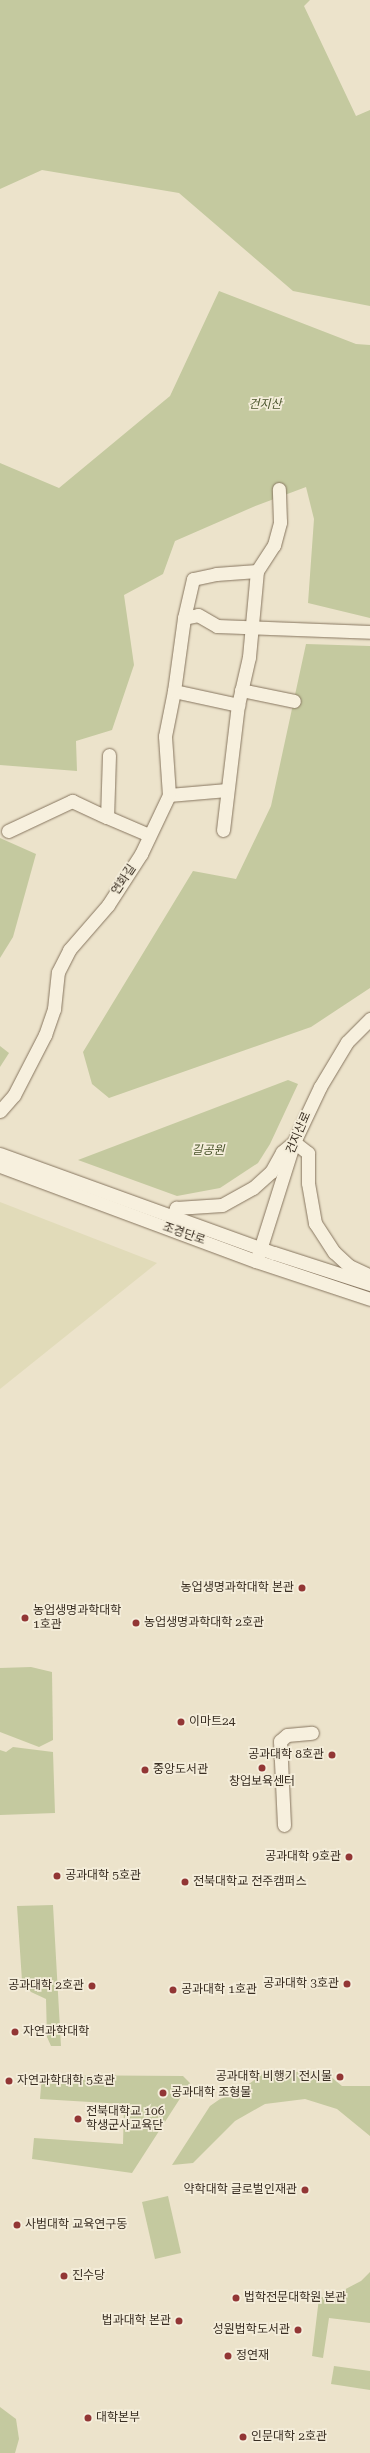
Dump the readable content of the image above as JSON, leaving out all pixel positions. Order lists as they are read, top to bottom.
{
  "streets": {
    "street": ["연화길", "건지산로", "조경단로"]
  },
  "crossings": [
    ["건지산로", "조경단로"]
  ],
  "parks": ["건지산", "길공원"],
  "places": [
    "농업생명과학대학 본관",
    "농업생명과학대학 1호관",
    "농업생명과학대학 2호관",
    "이마트24",
    "공과대학 8호관",
    "창업보육센터",
    "중앙도서관",
    "공과대학 9호관",
    "공과대학 5호관",
    "전북대학교 전주캠퍼스",
    "공과대학 3호관",
    "공과대학 2호관",
    "공과대학 1호관",
    "자연과학대학",
    "공과대학 비행기 전시물",
    "자연과학대학 5호관",
    "공과대학 조형물",
    "전북대학교 106 학생군사교육단",
    "약학대학 글로벌인재관",
    "사범대학 교육연구동",
    "진수당",
    "법학전문대학원 본관",
    "법과대학 본관",
    "성원법학도서관",
    "정연재",
    "대학본부",
    "인문대학 2호관"
  ]
}
